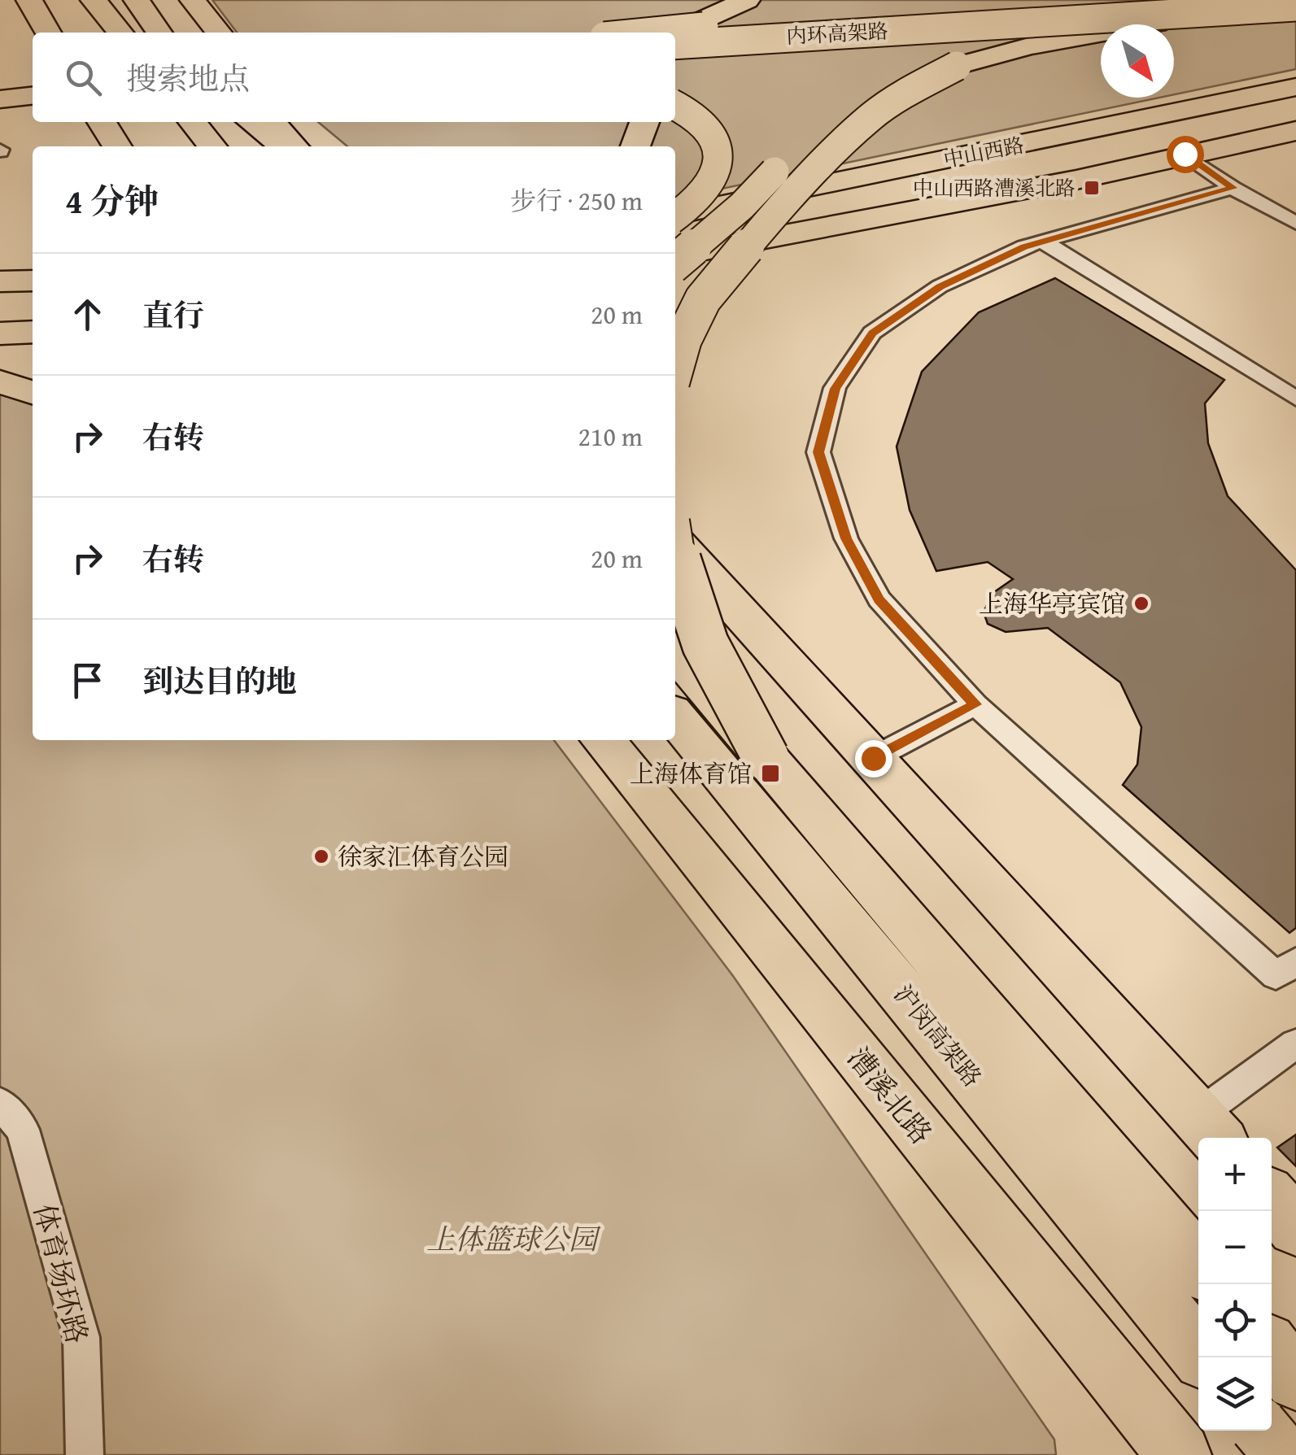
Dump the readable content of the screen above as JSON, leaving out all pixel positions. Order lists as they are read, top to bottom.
{
  "streets": {
    "main road": [
      "内环高架路",
      "中山西路",
      "沪闵高架路",
      "漕溪北路"
    ],
    "lane": ["体育场环路"]
  },
  "parks": ["上体篮球公园"],
  "places": {
    "transit": ["中山西路漕溪北路", "上海体育馆"],
    "other": ["上海华亭宾馆", "徐家汇体育公园"]
  },
  "north": "bottom right",
  "page": {
    "search": "搜索地点",
    "heading": ["4 分钟", "步行 · 250 m"],
    "list": [
      ["直行", "20 m"],
      ["右转", "210 m"],
      ["右转", "20 m"],
      "到达目的地"
    ],
    "map_buttons": ["+", "−"]
  }
}
